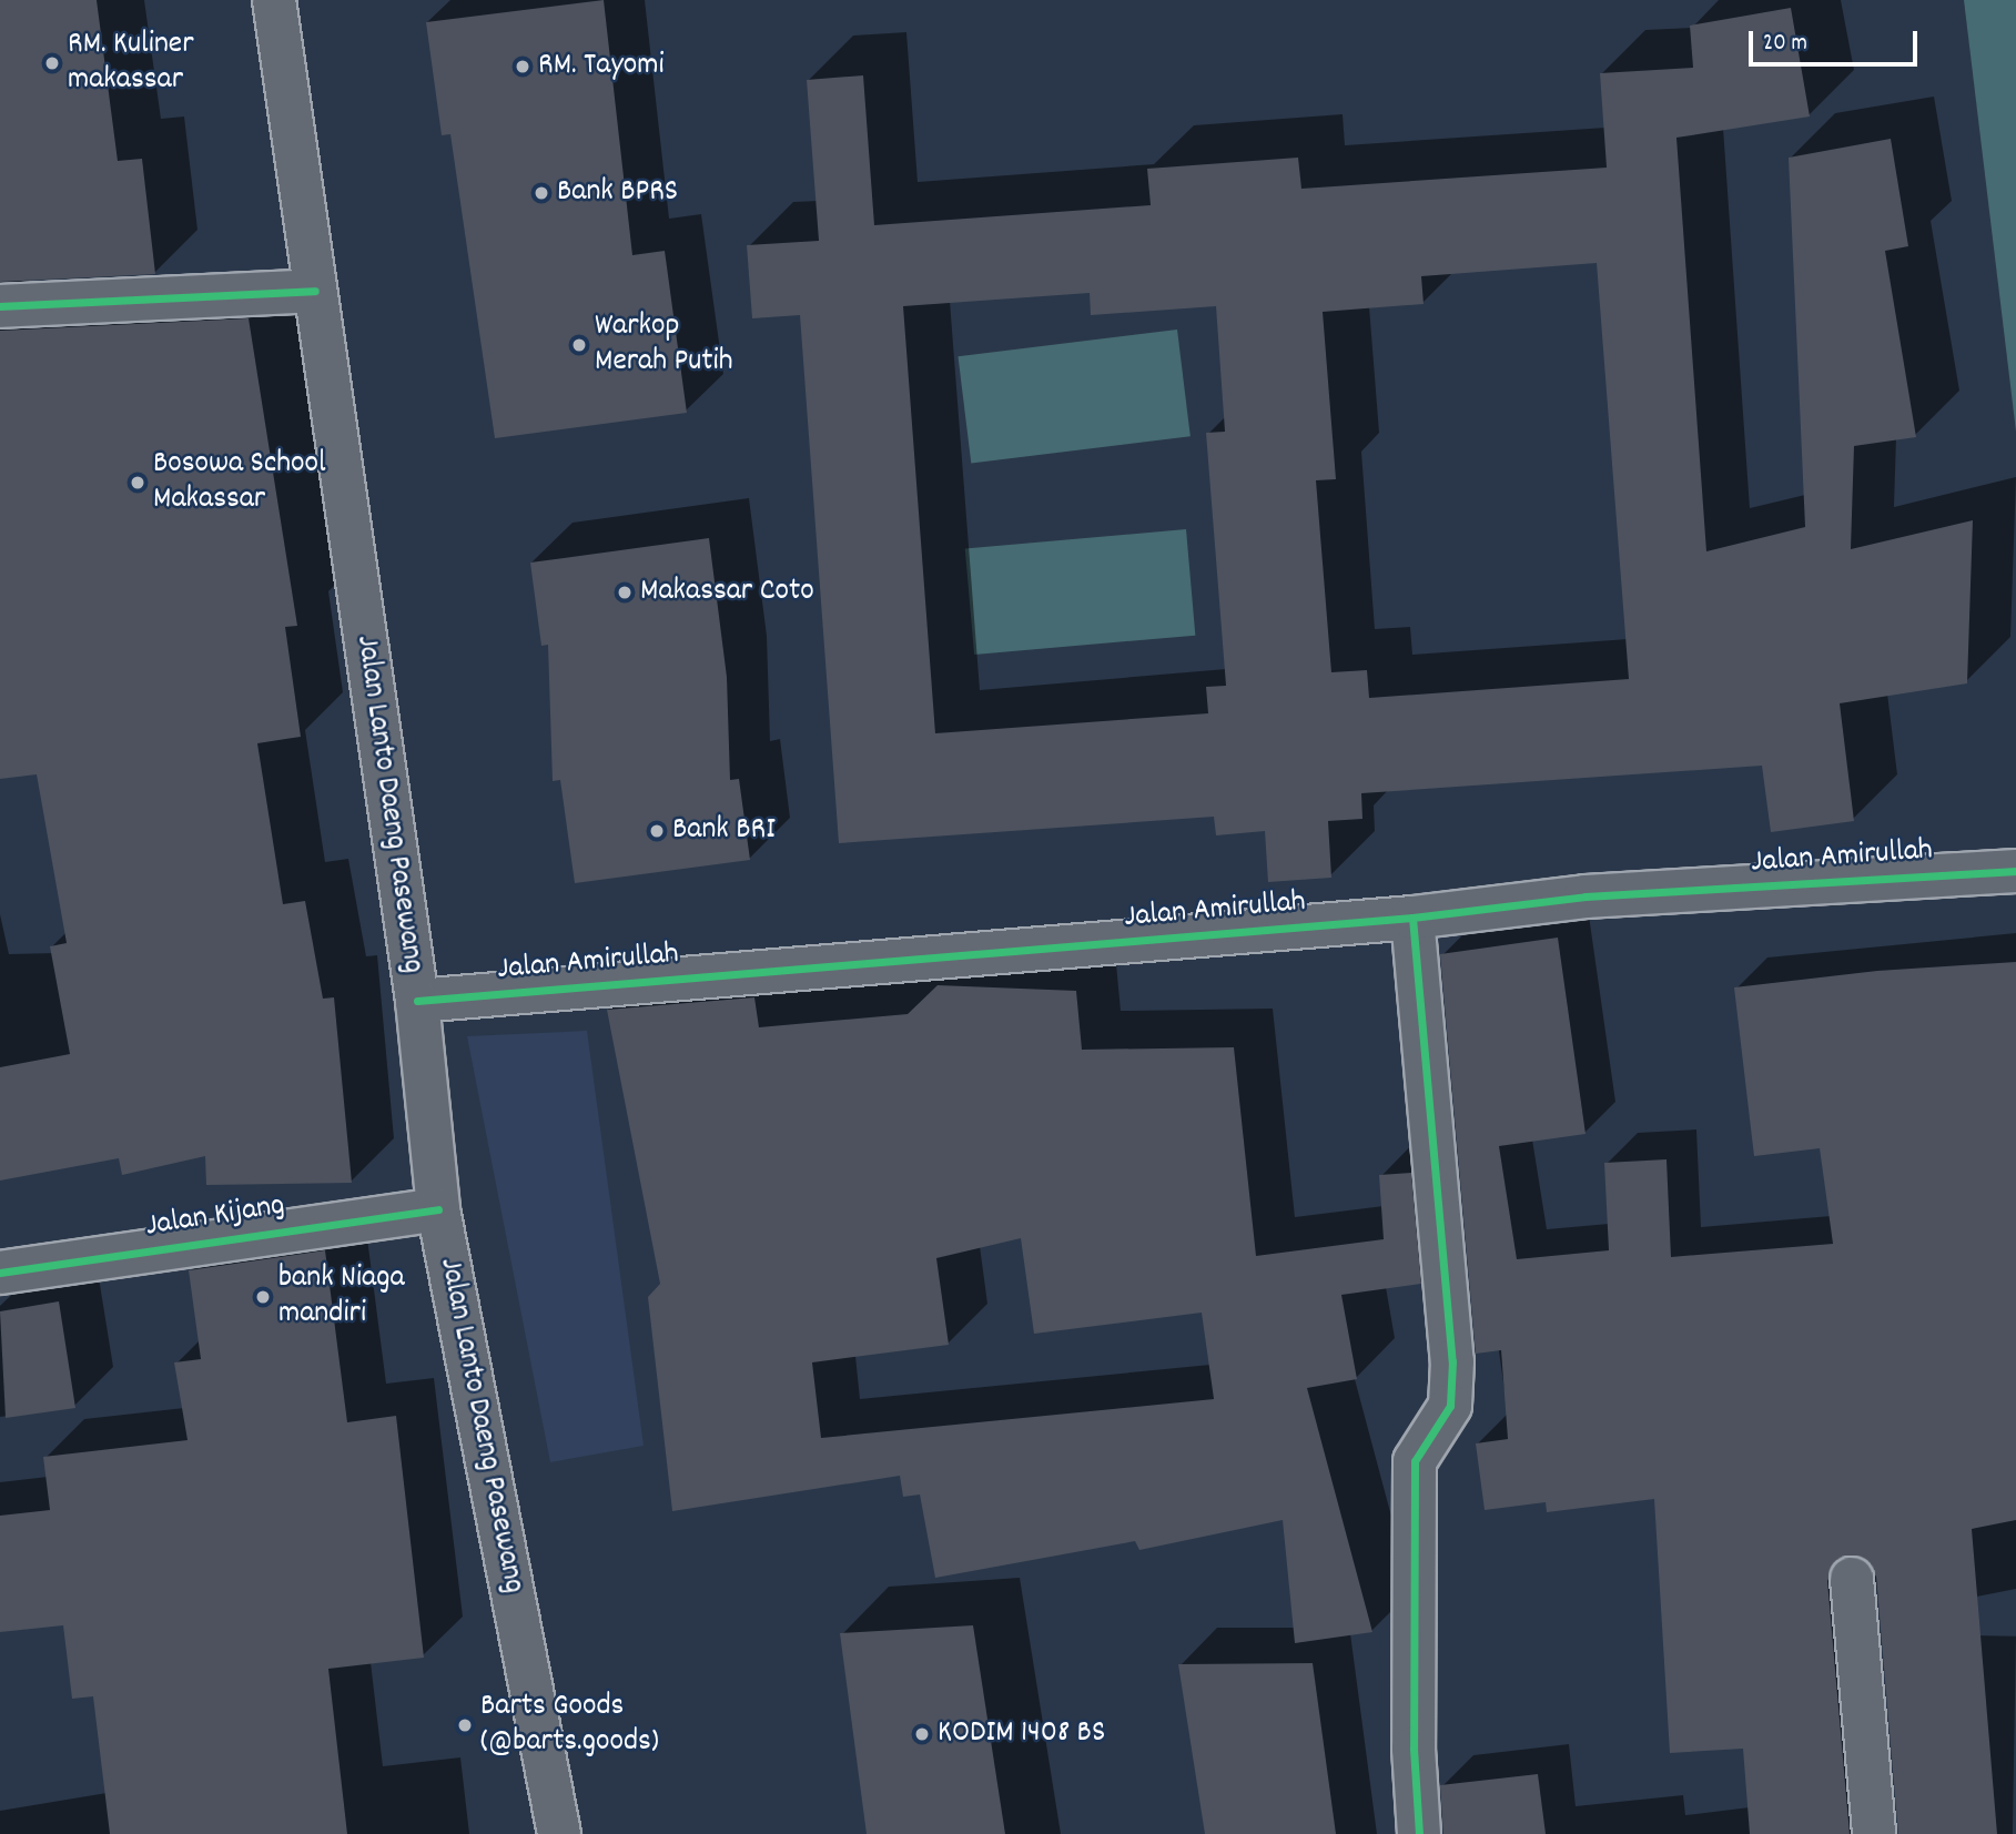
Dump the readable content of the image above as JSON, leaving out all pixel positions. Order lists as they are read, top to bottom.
{
  "streets": {
    "street": ["Jalan Lanto Daeng Pasewang", "Jalan Amirullah", "Jalan Kijang"]
  },
  "crossings": [
    ["Jalan Lanto Daeng Pasewang", "Jalan Amirullah"],
    ["Jalan Lanto Daeng Pasewang", "Jalan Kijang"]
  ],
  "places": [
    "RM. Kuliner makassar",
    "RM. Tayomi",
    "Bank BPRS",
    "Warkop Merah Putih",
    "Bosowa School Makassar",
    "Makassar Coto",
    "Bank BRI",
    "bank Niaga mandiri",
    "Barts Goods (@barts.goods)",
    "KODIM 1408 BS"
  ],
  "scale_bar": "20 m"
}
